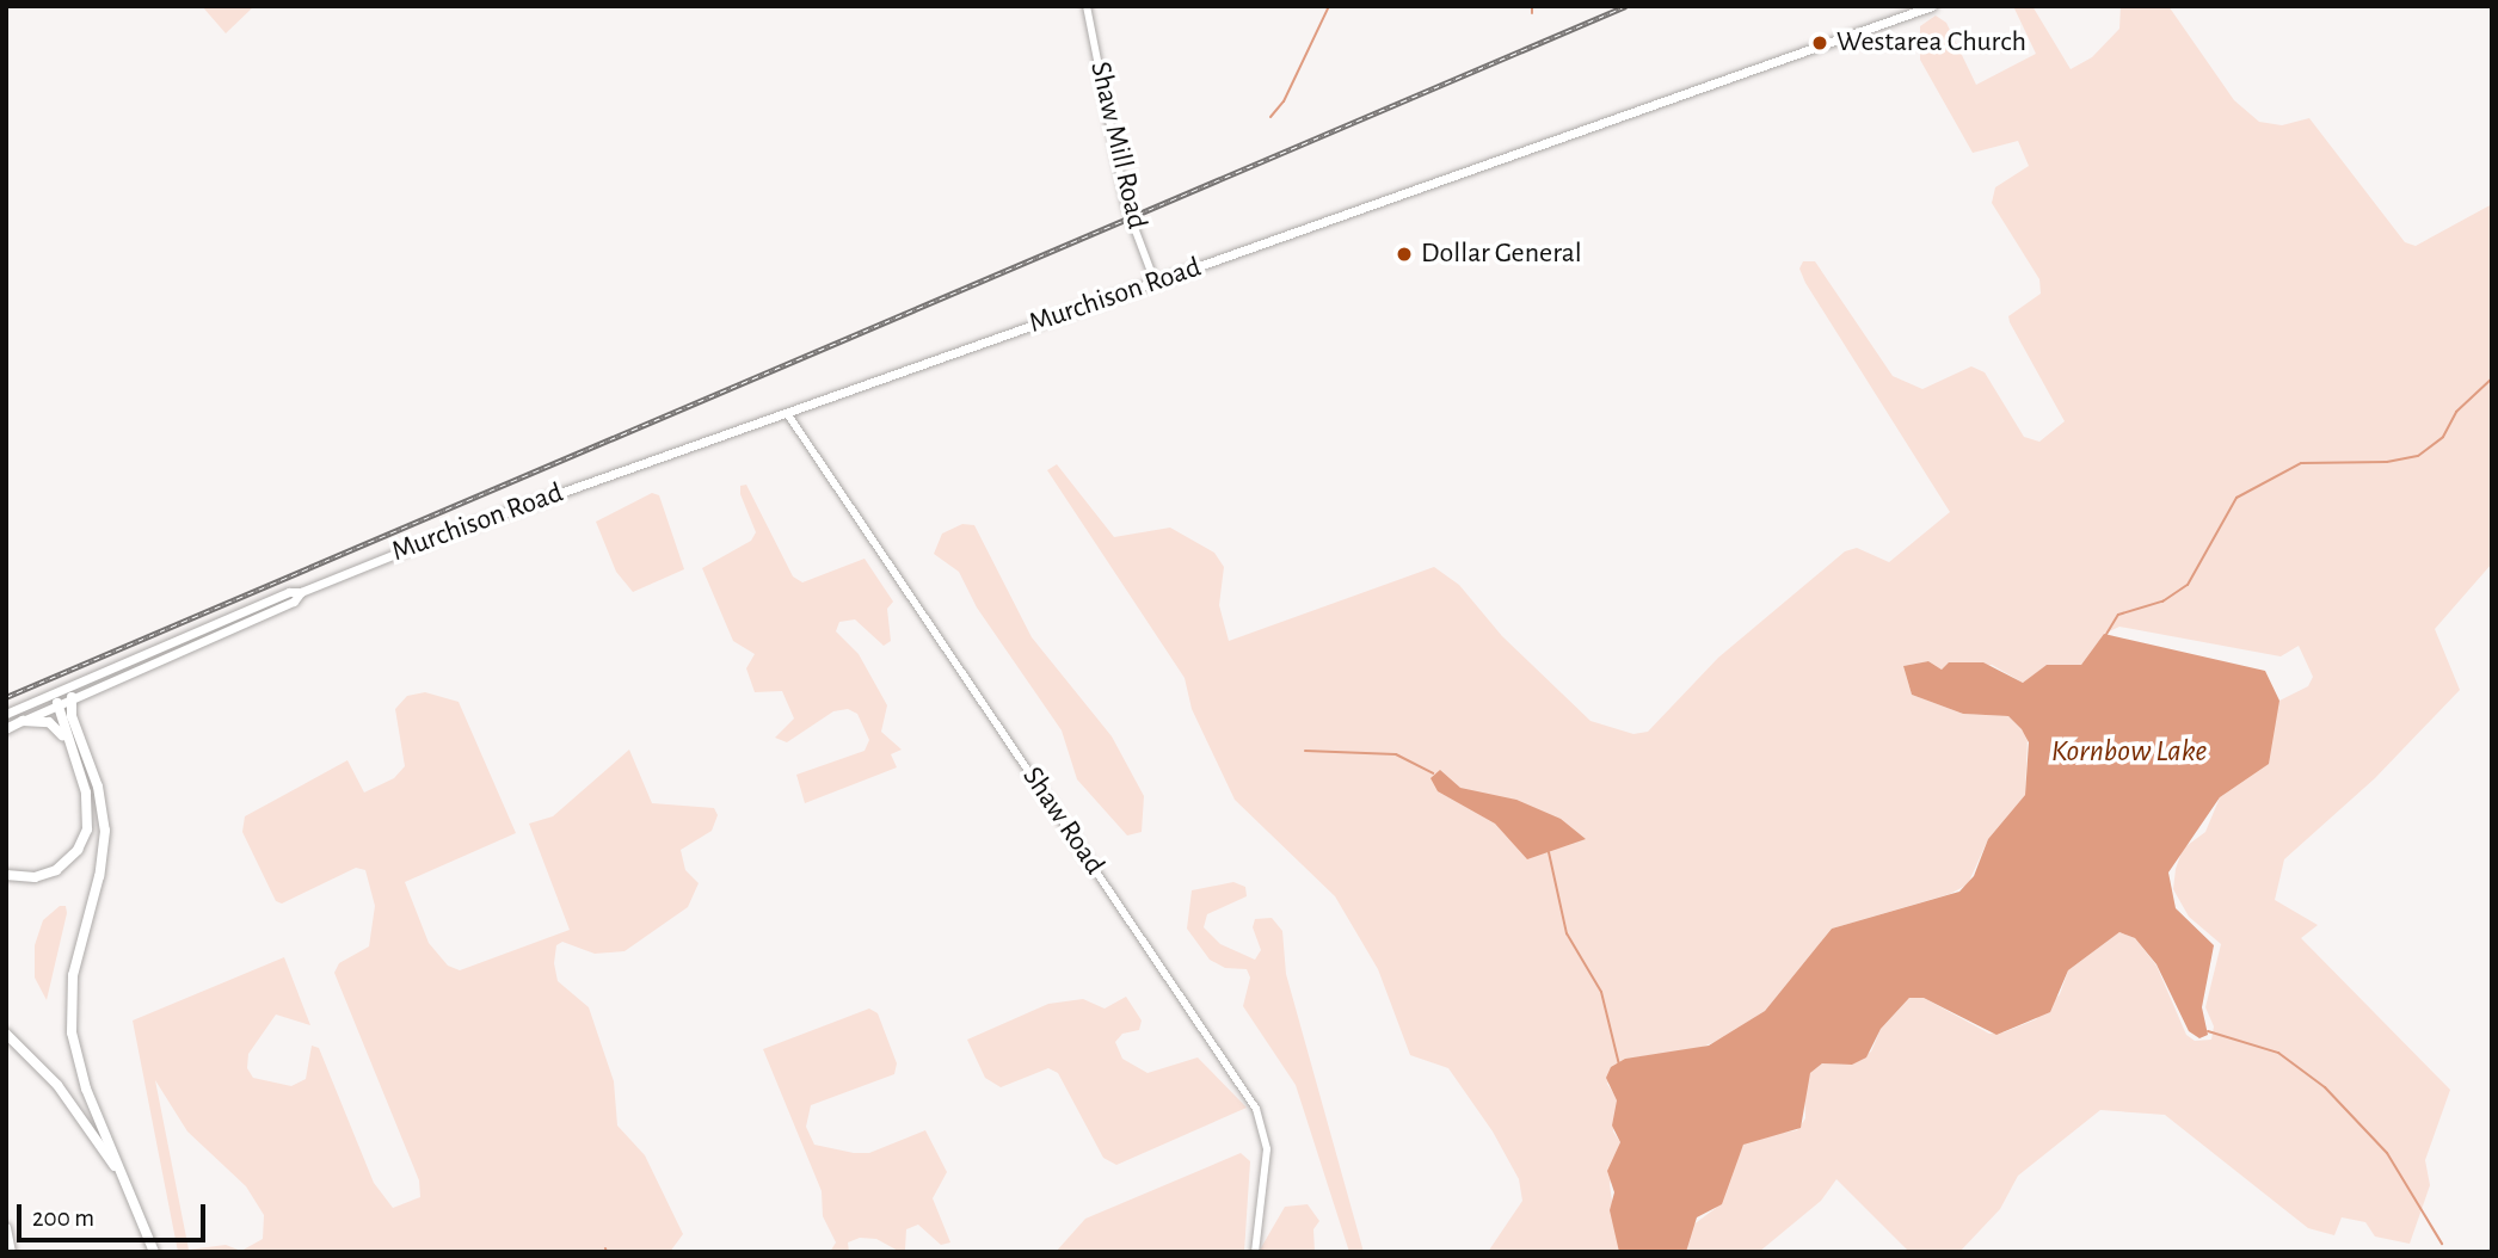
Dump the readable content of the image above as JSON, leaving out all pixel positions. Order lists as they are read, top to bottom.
{
  "streets": {
    "highway": ["Murchison Road"],
    "main road": ["Shaw Mill Road", "Shaw Road"]
  },
  "crossings": [
    ["Shaw Mill Road", "Murchison Road"],
    ["Murchison Road", "Shaw Road"]
  ],
  "water": ["Kornbow Lake"],
  "places": ["Westarea Church", "Dollar General"],
  "scale_bar": "200 m"
}
